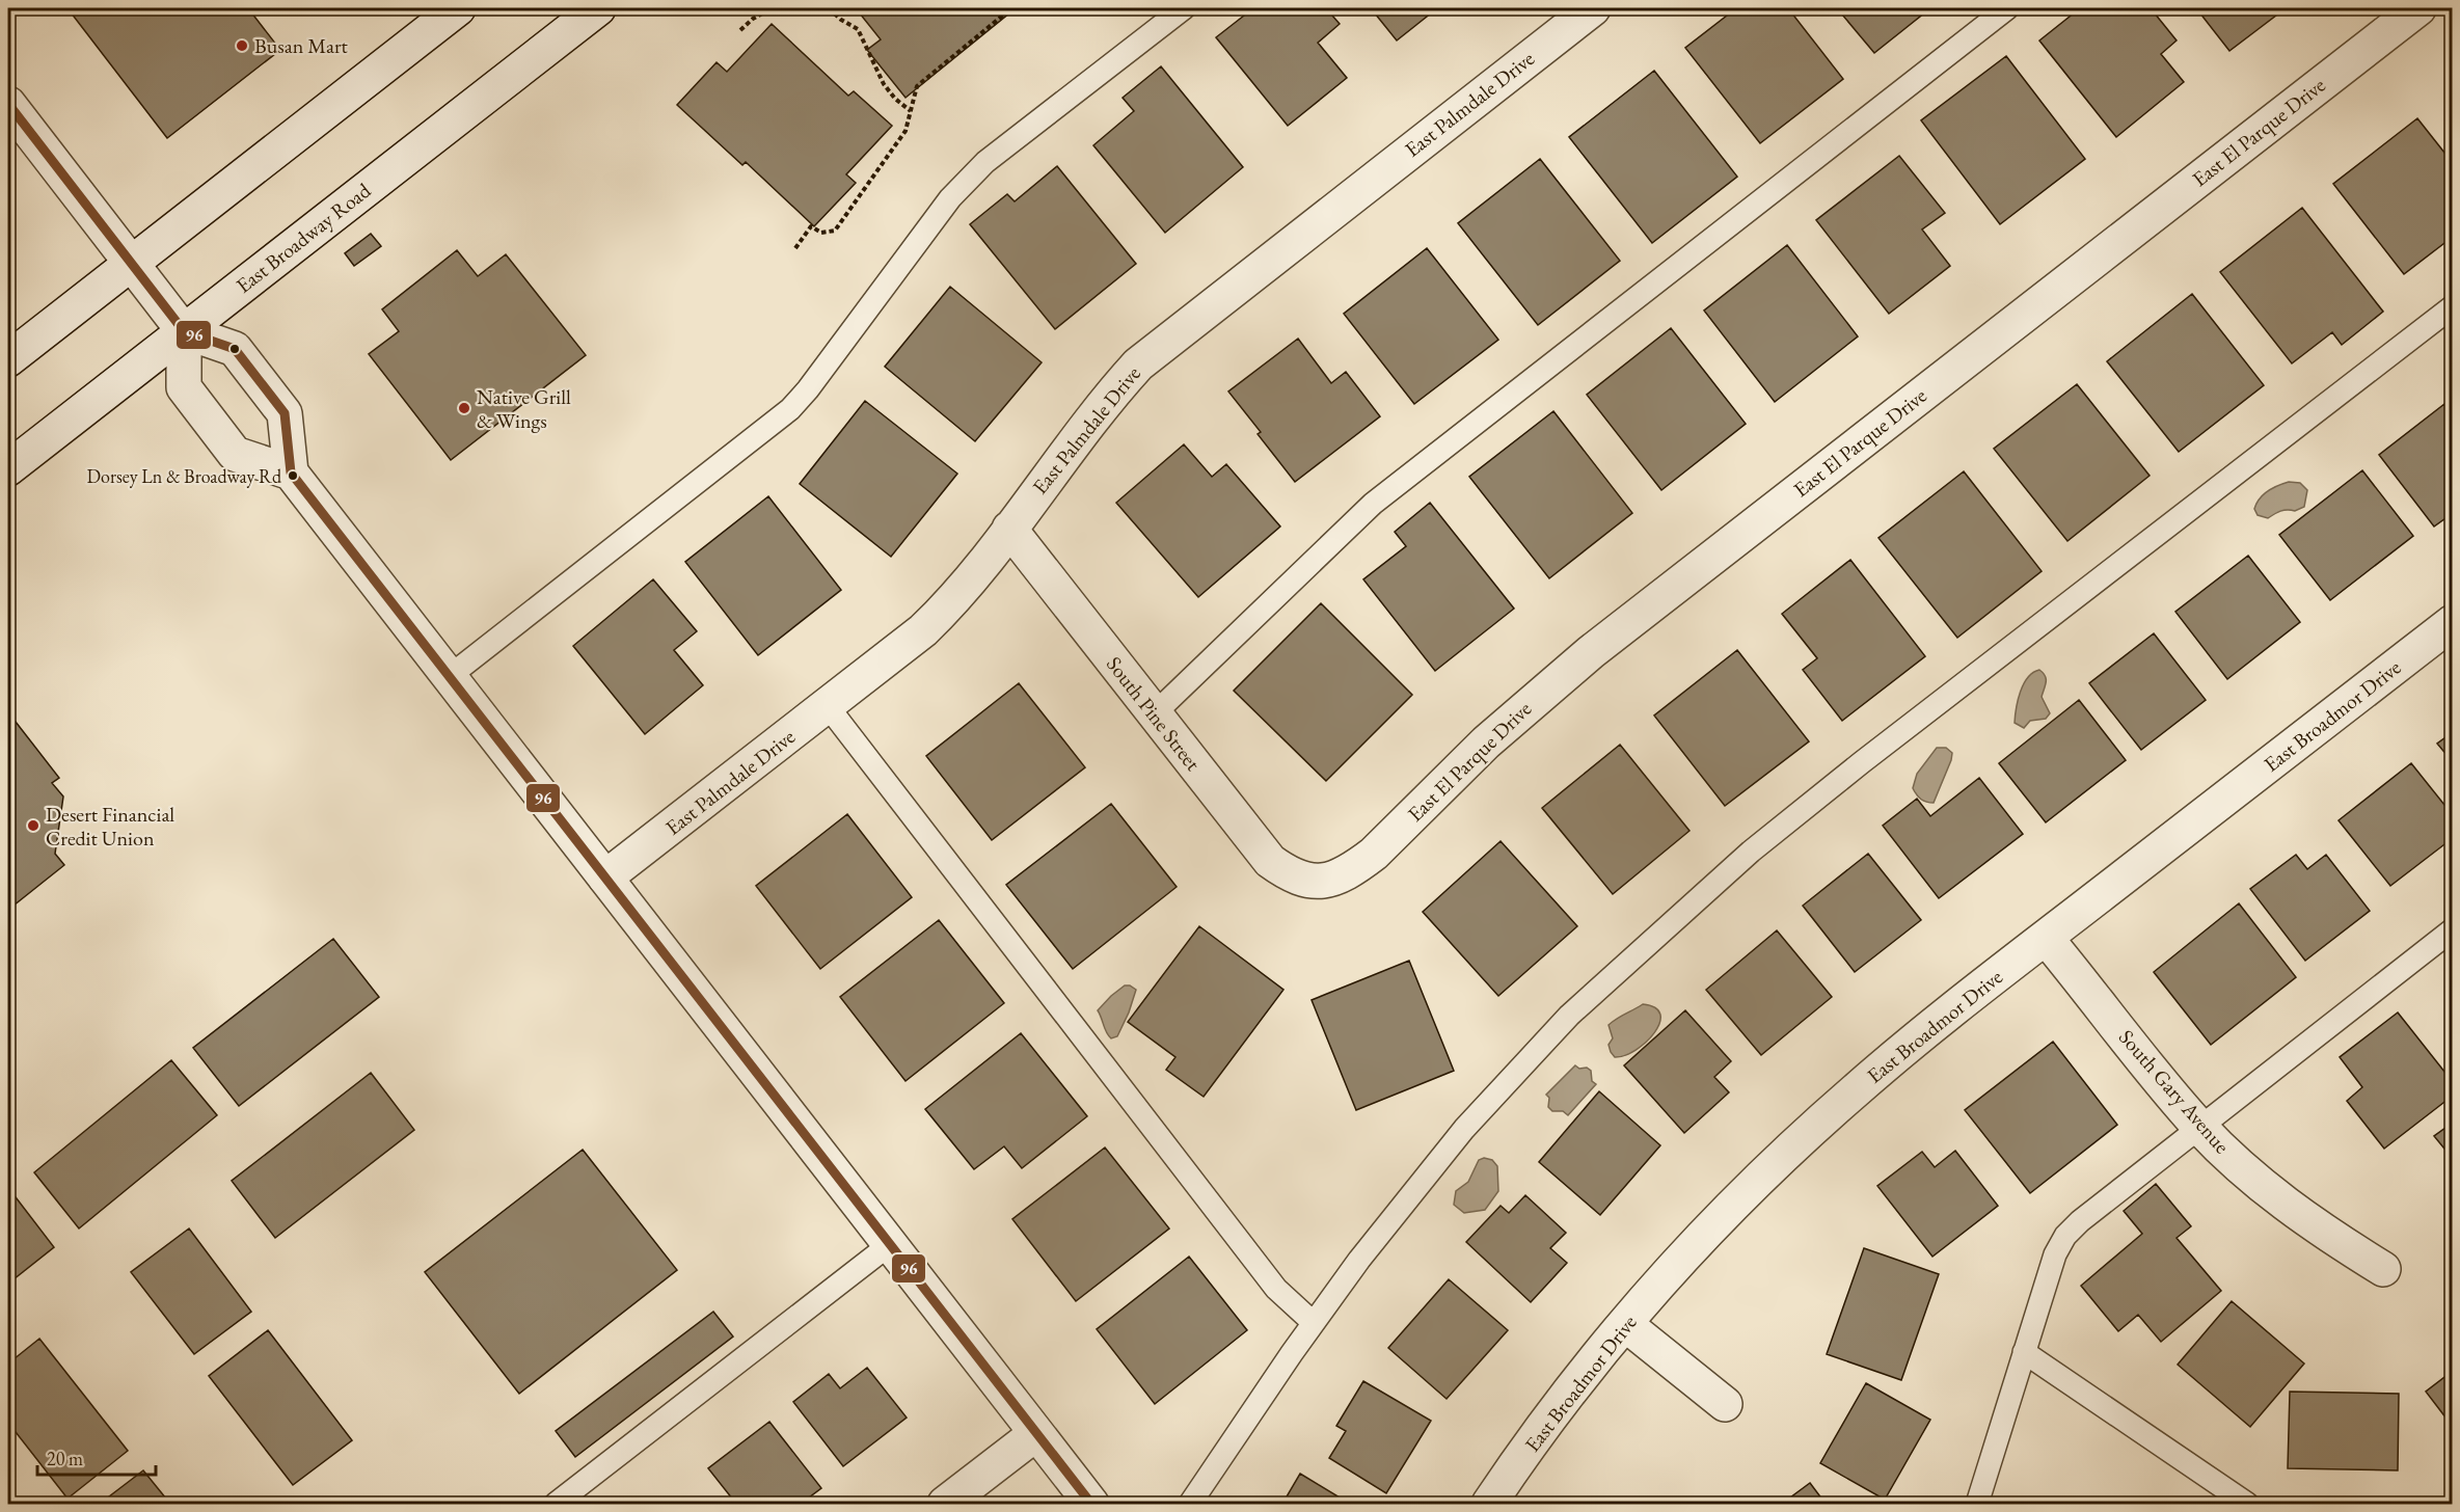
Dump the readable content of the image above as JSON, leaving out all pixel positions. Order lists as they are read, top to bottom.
{
  "streets": {
    "street": [
      "East Palmdale Drive",
      "East El Parque Drive",
      "East Broadway Road",
      "South Pine Street",
      "East Broadmor Drive",
      "South Gary Avenue"
    ]
  },
  "crossings": [
    ["East Palmdale Drive", "South Pine Street"],
    ["East El Parque Drive", "South Pine Street"],
    ["East Broadmor Drive", "South Gary Avenue"]
  ],
  "places": [
    "Busan Mart",
    "Native Grill & Wings",
    "Dorsey Ln & Broadway Rd",
    "Desert Financial Credit Union"
  ],
  "lines": ["transit line 96"],
  "scale_bar": "20 m"
}
